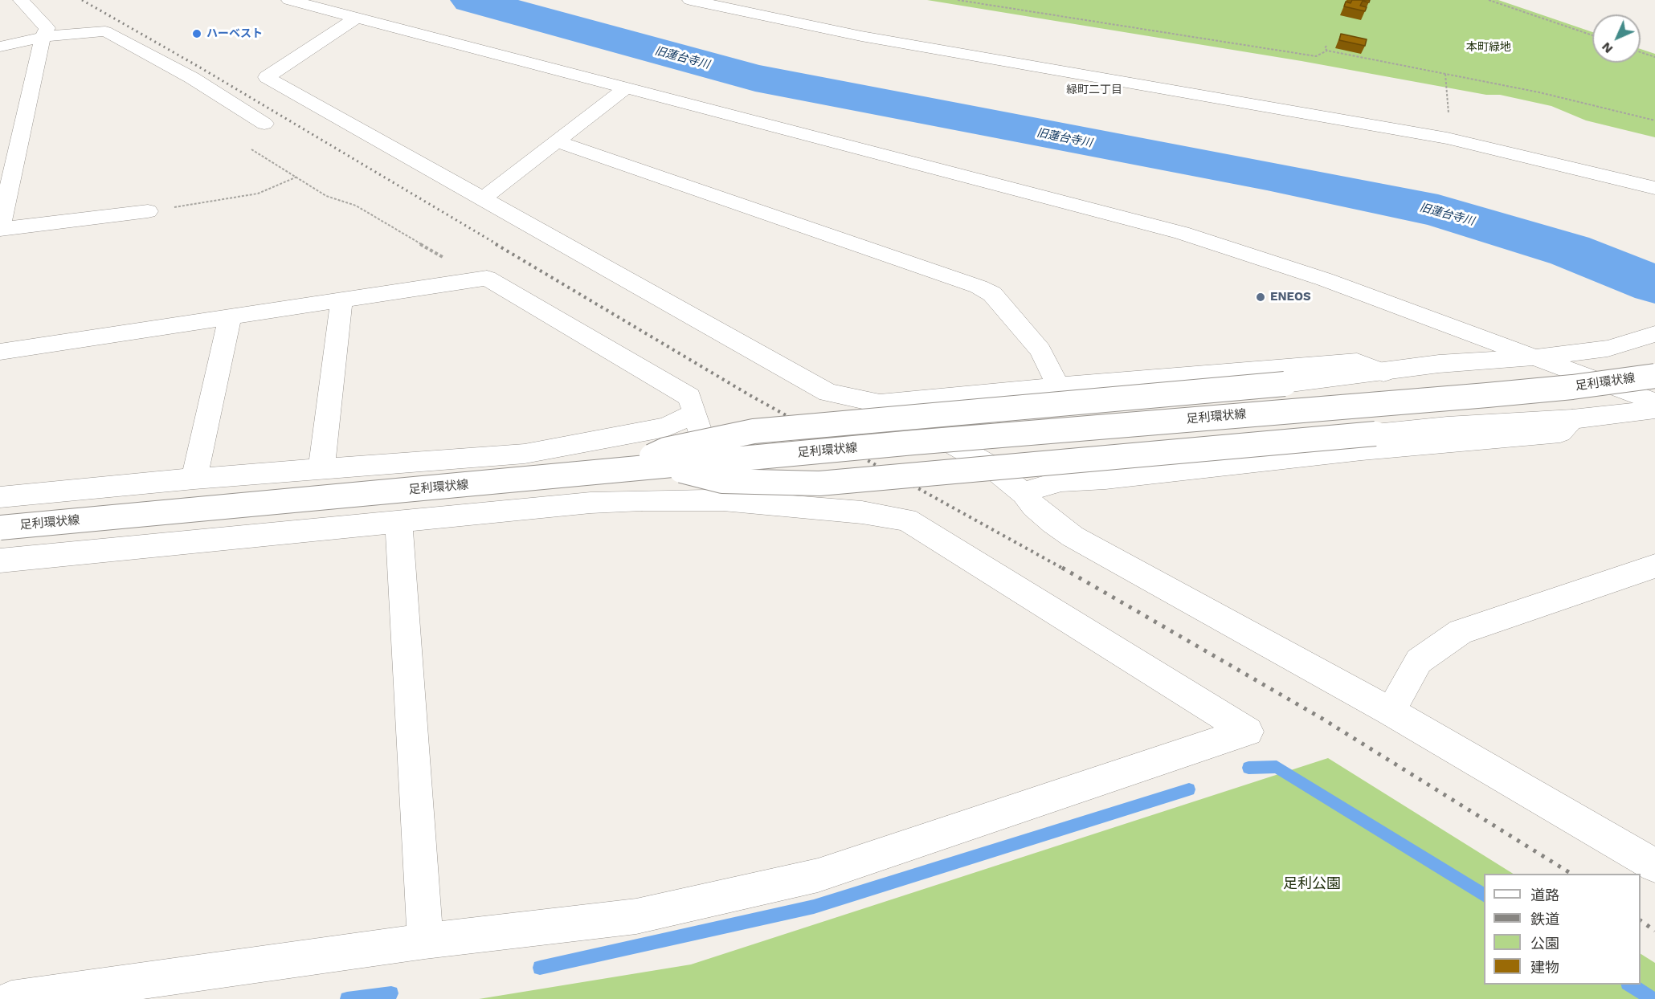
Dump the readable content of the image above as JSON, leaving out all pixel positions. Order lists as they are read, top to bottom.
{
  "streets": {
    "street": ["足利環状線"]
  },
  "districts": ["緑町二丁目"],
  "water": ["旧蓮台寺川"],
  "parks": ["本町緑地", "足利公園"],
  "places": ["ハーベスト", "ENEOS"],
  "legend": [
    "道路",
    "鉄道",
    "公園",
    "建物"
  ],
  "north": "bottom left"
}
